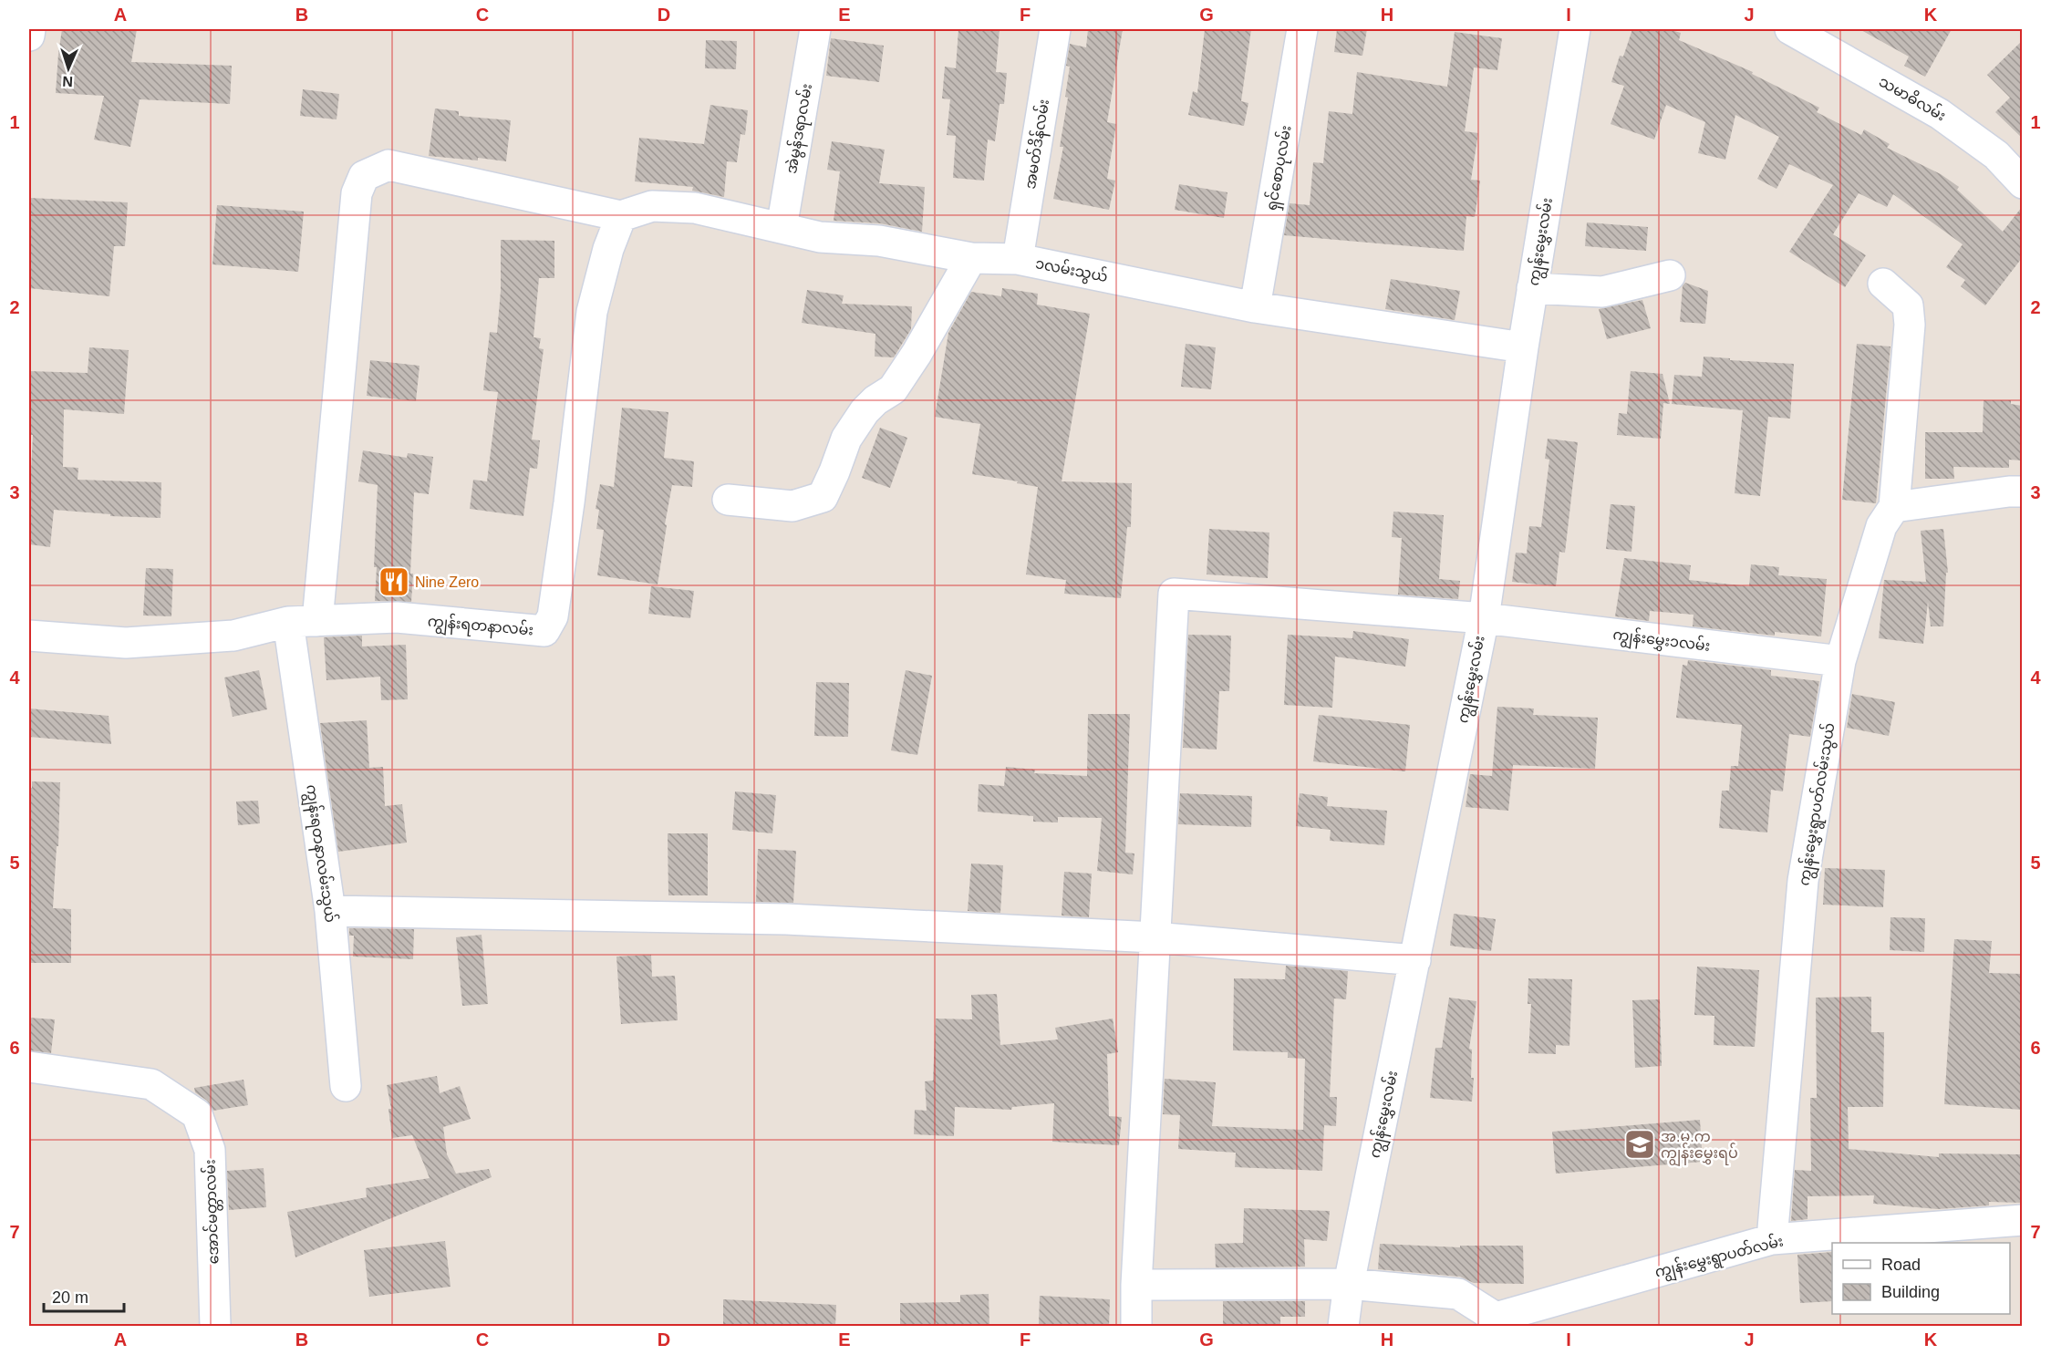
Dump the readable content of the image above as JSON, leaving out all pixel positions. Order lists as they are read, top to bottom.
{
  "streets": {
    "street": [
      "သမာဓိလမ်း",
      "အဲမွန်ဒရာလမ်း",
      "အမတ်ဒိန်လမ်း",
      "ရှင်စောပုလမ်း",
      "ကျွန်းမွှေးလမ်း",
      "၁လမ်းသွယ်",
      "ကျွန်းရတနာလမ်း",
      "ကျွန်းမွှေး၁လမ်း",
      "ကျွန်းမွှေးရွာပတ်လမ်းသွယ်",
      "ကျွန်းရတနာလမ်းသွယ်",
      "အောင်မတ္တာလမ်း",
      "ကျွန်းမွှေးရွာပတ်လမ်း"
    ]
  },
  "crossings": [
    ["အဲမွန်ဒရာလမ်း", "၁လမ်းသွယ်"],
    ["အမတ်ဒိန်လမ်း", "၁လမ်းသွယ်"],
    ["ရှင်စောပုလမ်း", "၁လမ်းသွယ်"],
    ["ကျွန်းမွှေးလမ်း", "၁လမ်းသွယ်"],
    ["ကျွန်းမွှေးလမ်း", "ကျွန်းမွှေး၁လမ်း"],
    ["၁လမ်းသွယ်", "ကျွန်းရတနာလမ်း"],
    ["၁လမ်းသွယ်", "ကျွန်းရတနာလမ်းသွယ်"],
    ["ကျွန်းရတနာလမ်း", "ကျွန်းရတနာလမ်းသွယ်"],
    ["ကျွန်းမွှေး၁လမ်း", "ကျွန်းမွှေးရွာပတ်လမ်းသွယ်"],
    ["ကျွန်းမွှေးရွာပတ်လမ်းသွယ်", "ကျွန်းမွှေးရွာပတ်လမ်း"]
  ],
  "places": {
    "restaurant": ["Nine Zero"],
    "school or university": ["အ.မ.က ကျွန်းမွှေးရပ်"]
  },
  "legend": ["Road", "Building"],
  "scale_bar": "20 m",
  "north": "bottom",
  "grid": {
    "columns": [
      "A",
      "B",
      "C",
      "D",
      "E",
      "F",
      "G",
      "H",
      "I",
      "J",
      "K"
    ],
    "rows": [
      "1",
      "2",
      "3",
      "4",
      "5",
      "6",
      "7"
    ]
  }
}
